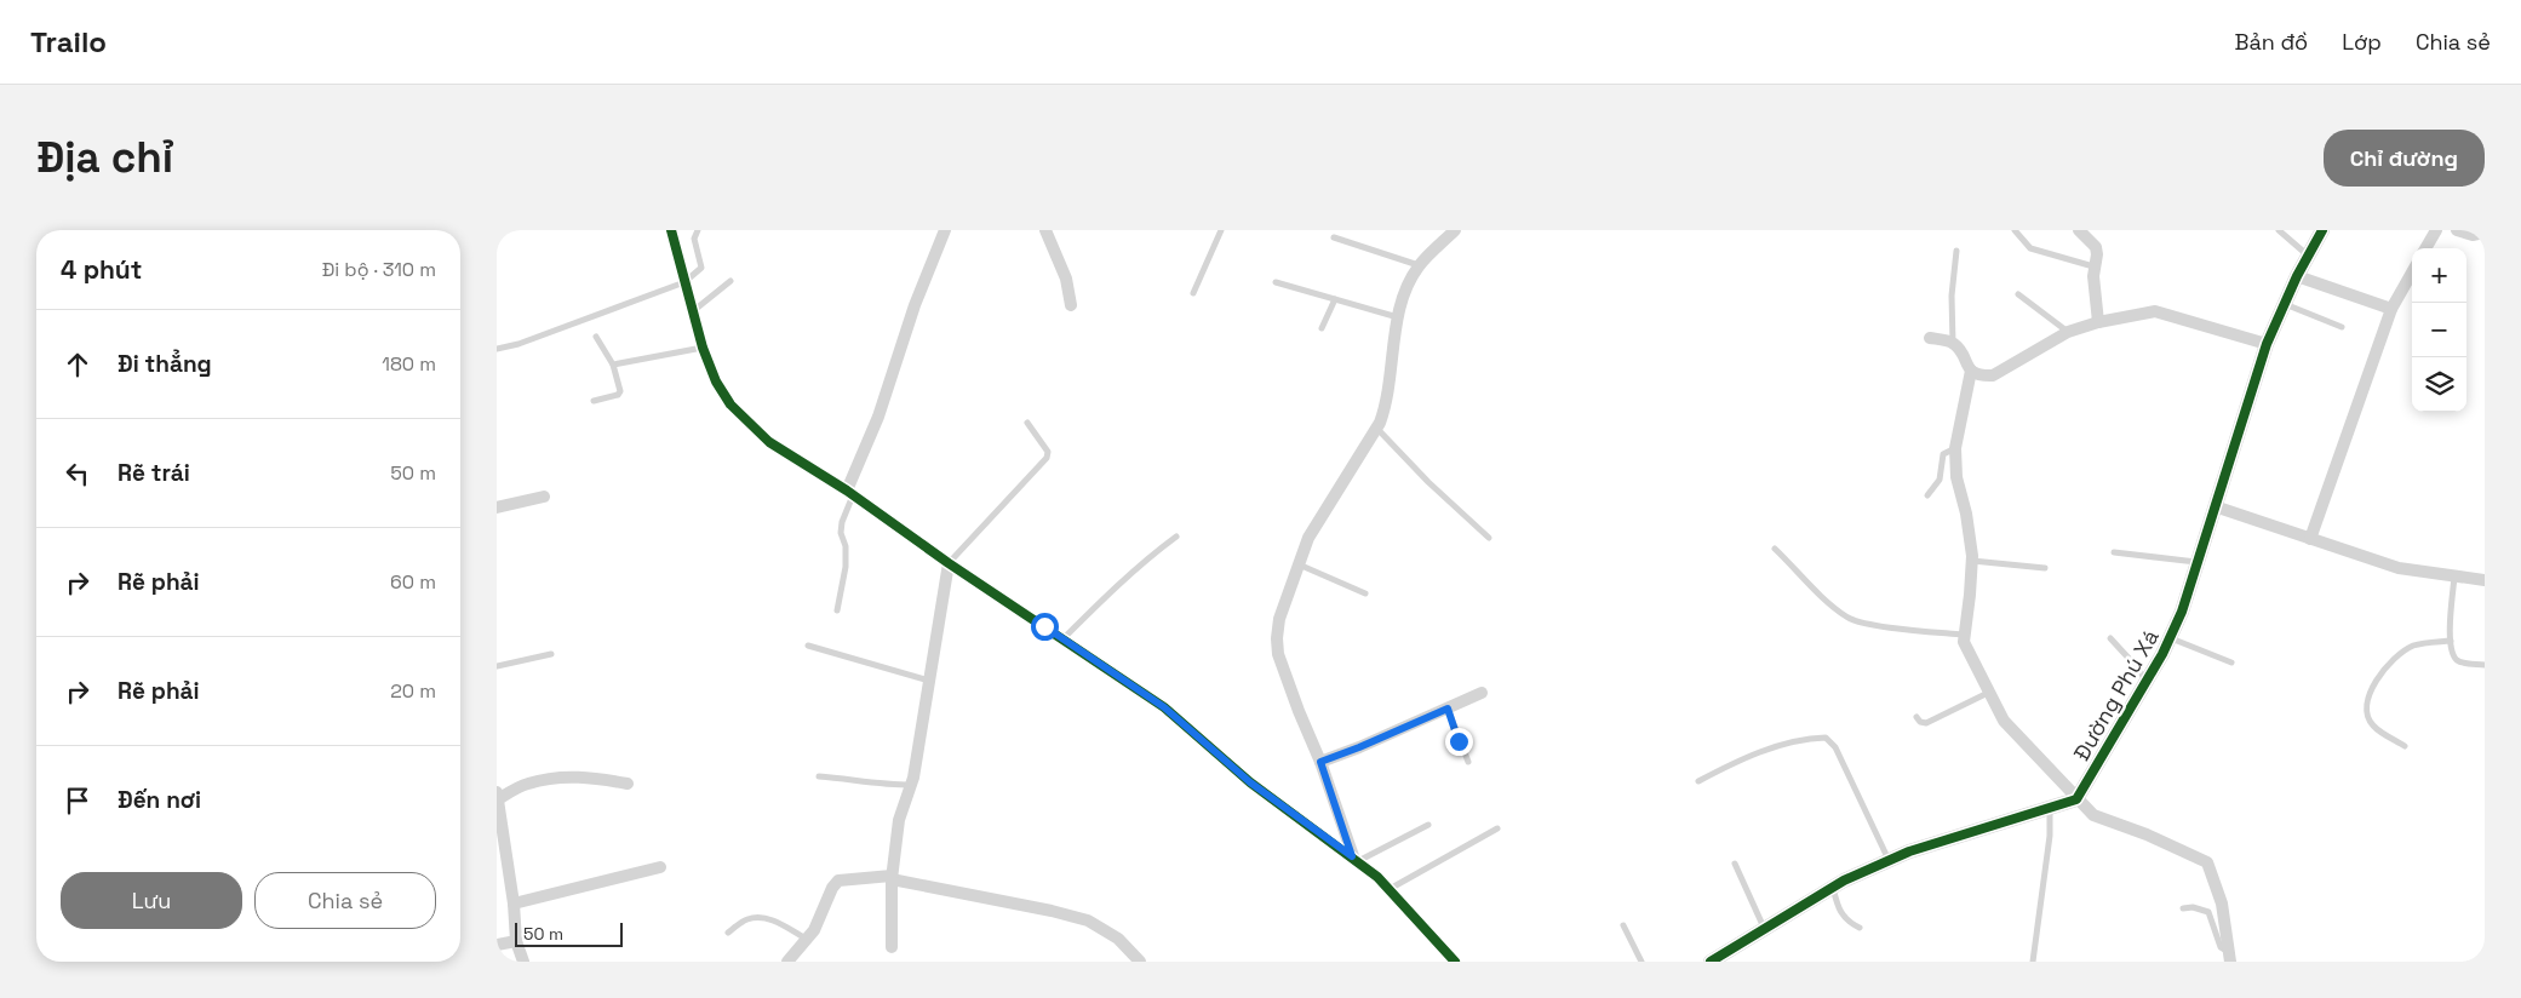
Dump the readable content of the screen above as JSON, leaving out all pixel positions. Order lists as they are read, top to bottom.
{
  "streets": {
    "street": ["Đường Phú Xá"]
  },
  "scale_bar": "50 m",
  "page": {
    "header": "Trailo",
    "nav": ["Bản đồ", "Lớp", "Chia sẻ"],
    "buttons": [
      "Chỉ đường",
      ["Lưu", "Chia sẻ"]
    ],
    "title": "Địa chỉ",
    "heading": ["4 phút", "Đi bộ · 310 m"],
    "map_buttons": ["+", "−"],
    "list": [
      ["Đi thẳng", "180 m"],
      ["Rẽ trái", "50 m"],
      ["Rẽ phải", "60 m"],
      ["Rẽ phải", "20 m"],
      "Đến nơi"
    ],
    "scale": "50 m"
  }
}
